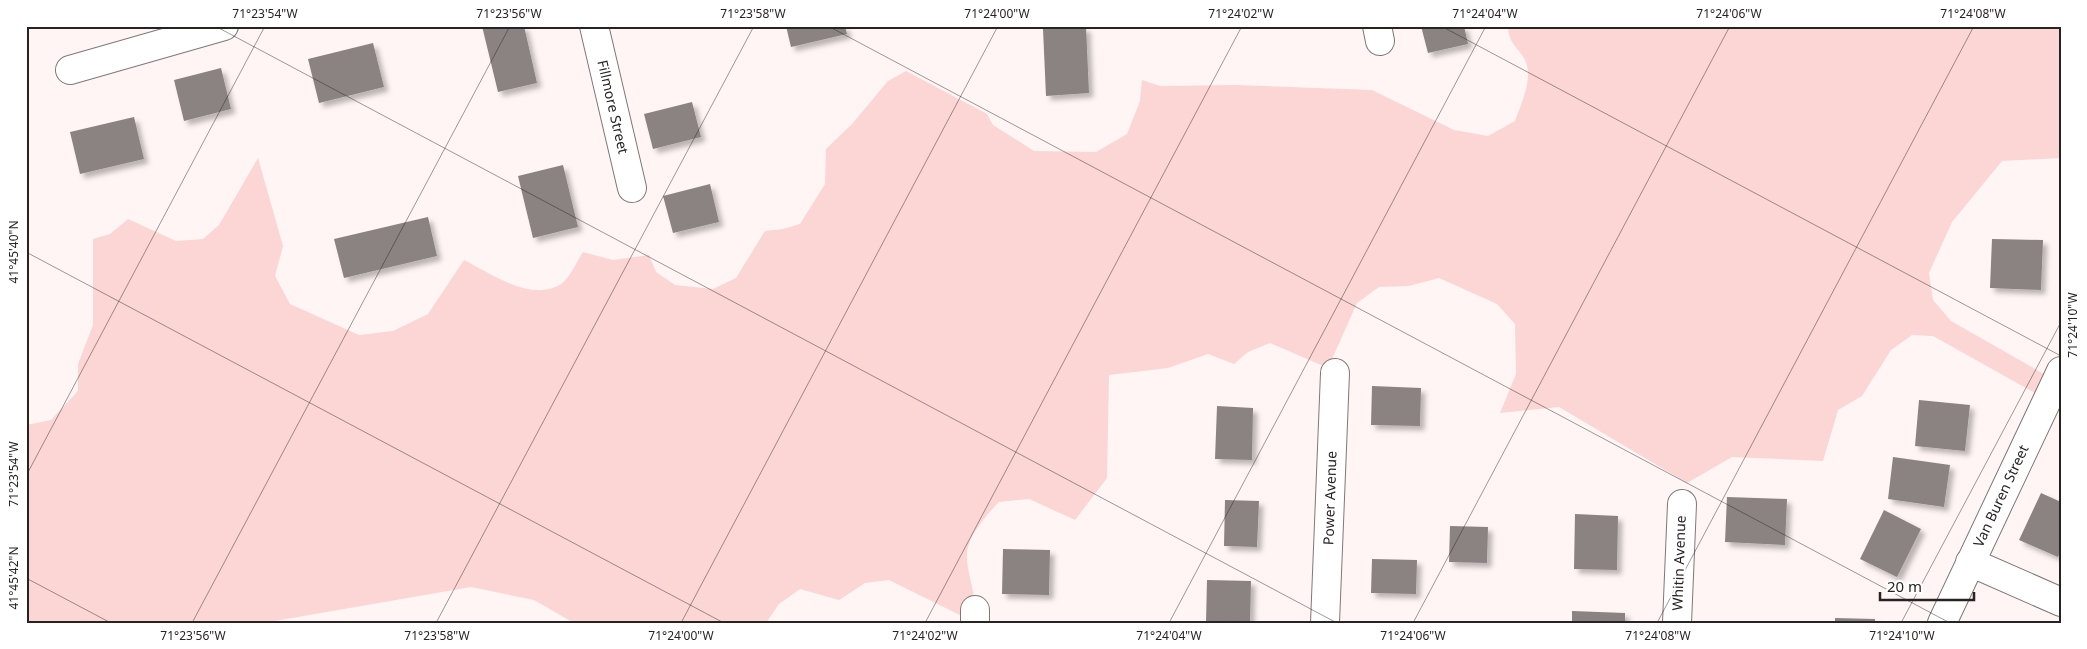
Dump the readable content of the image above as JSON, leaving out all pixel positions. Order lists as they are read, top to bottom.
{
  "streets": {
    "street": [
      "Fillmore Street",
      "Van Buren Street",
      "Power Avenue",
      "Whitin Avenue"
    ]
  },
  "scale_bar": "20 m",
  "coordinates": [
    "71°23'54\"W",
    "71°23'56\"W",
    "71°23'58\"W",
    "71°24'00\"W",
    "71°24'02\"W",
    "71°24'04\"W",
    "71°24'06\"W",
    "71°24'08\"W",
    "41°45'40\"N",
    "71°24'10\"W",
    "41°45'42\"N"
  ]
}
